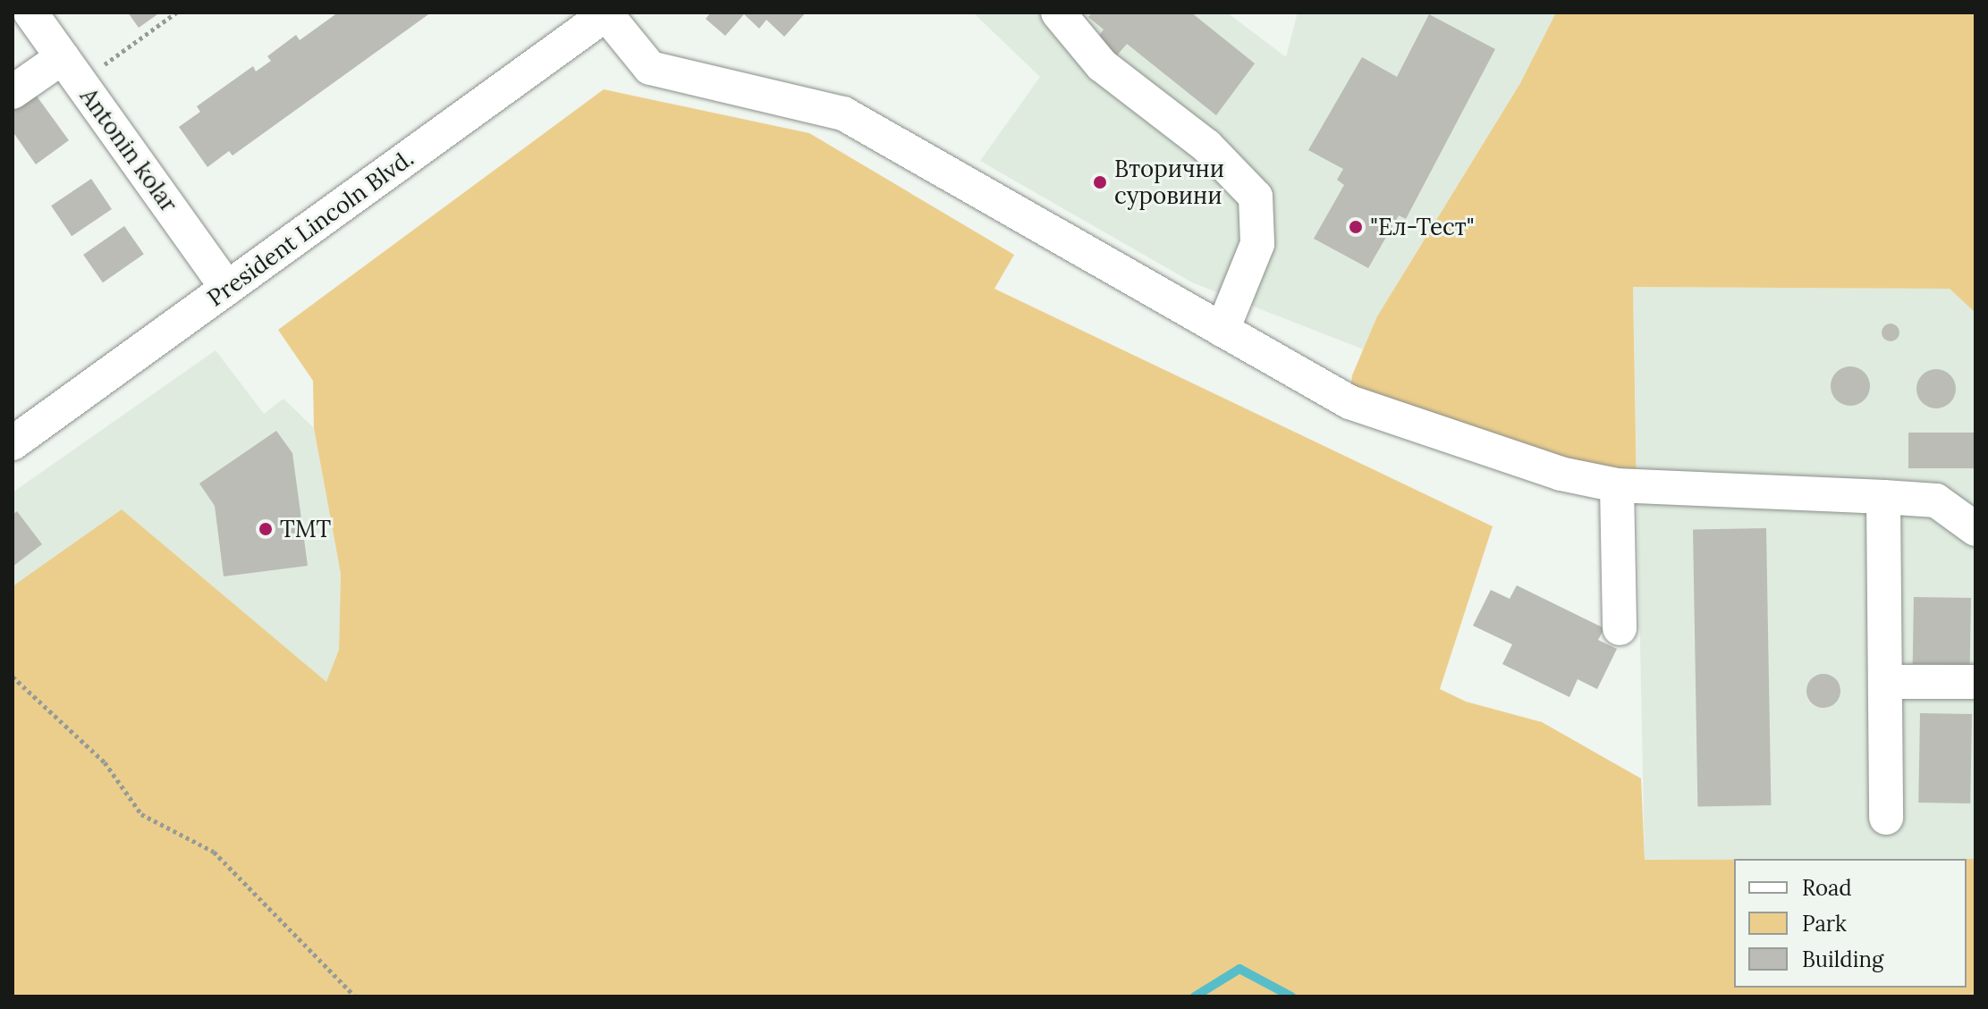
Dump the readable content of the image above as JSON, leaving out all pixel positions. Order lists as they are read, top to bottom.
{
  "streets": {
    "street": ["Antonin kolar", "President Lincoln Blvd."]
  },
  "crossings": [
    ["Antonin kolar", "President Lincoln Blvd."]
  ],
  "places": ["Вторични суровини", "\"Ел-Тест\"", "TMT"],
  "legend": ["Road", "Park", "Building"]
}
